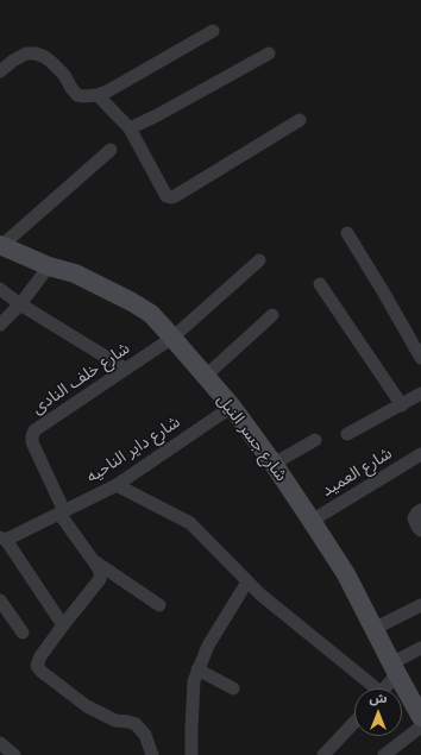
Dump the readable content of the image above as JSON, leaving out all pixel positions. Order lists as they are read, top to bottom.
{
  "streets": {
    "street": [
      "شارع خلف النادى",
      "شارع جسر النيل",
      "شارع داير الناحيه",
      "شارع العميد"
    ]
  },
  "crossings": [
    ["شارع خلف النادى", "شارع جسر النيل"],
    ["شارع خلف النادى", "شارع داير الناحيه"],
    ["شارع جسر النيل", "شارع داير الناحيه"],
    ["شارع جسر النيل", "شارع العميد"]
  ],
  "north": "top"
}
